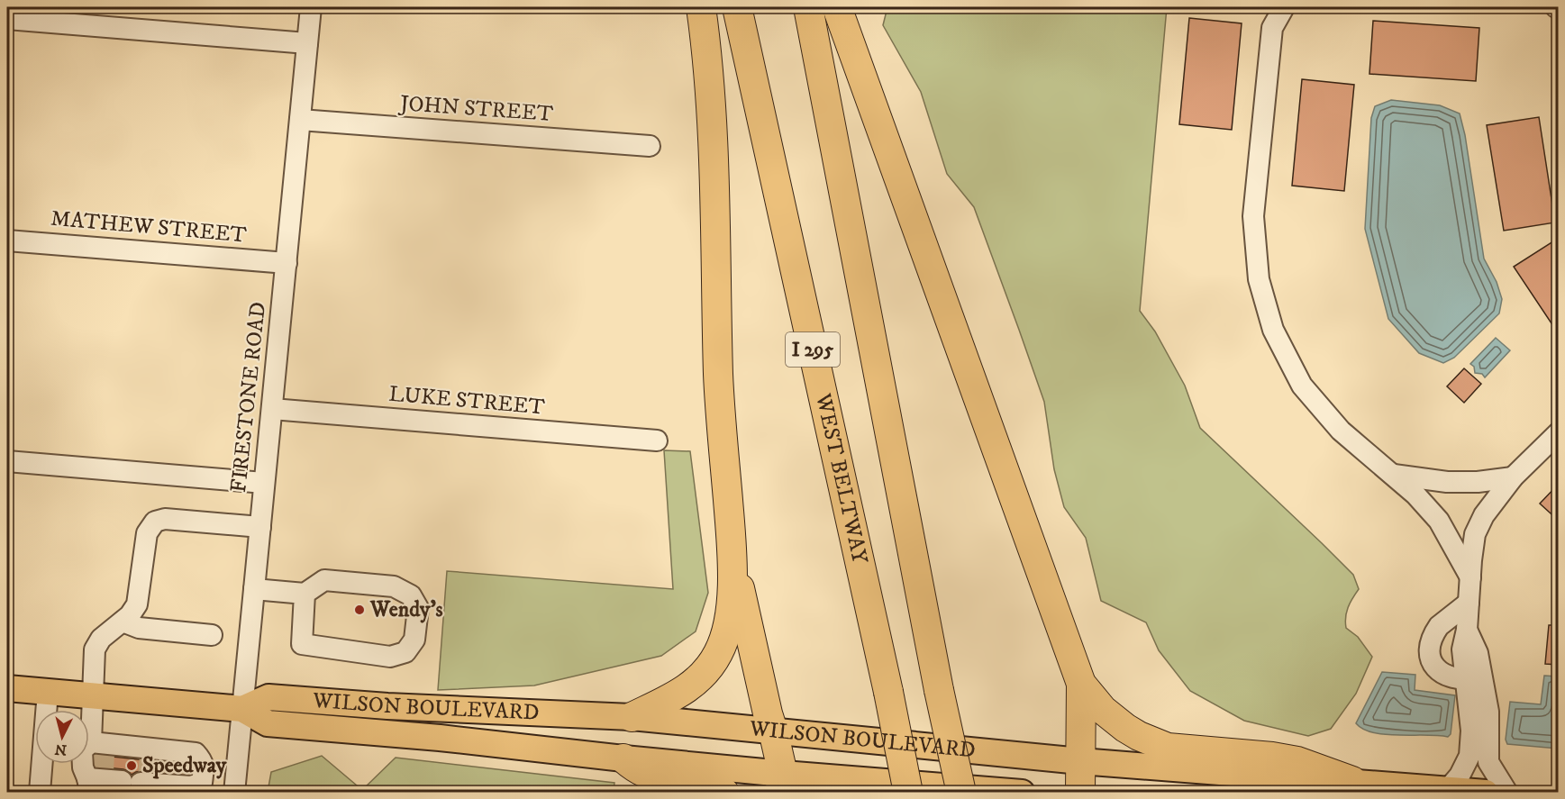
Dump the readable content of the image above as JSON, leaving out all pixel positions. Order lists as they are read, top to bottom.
{
  "streets": {
    "highway": ["I 295", "WEST BELTWAY"],
    "main road": ["WILSON BOULEVARD"],
    "street": [
      "JOHN STREET",
      "MATHEW STREET",
      "FIRESTONE ROAD",
      "LUKE STREET"
    ]
  },
  "crossings": [
    ["JOHN STREET", "FIRESTONE ROAD"],
    ["MATHEW STREET", "FIRESTONE ROAD"],
    ["FIRESTONE ROAD", "LUKE STREET"],
    ["FIRESTONE ROAD", "WILSON BOULEVARD"]
  ],
  "places": ["Wendy's", "Speedway"],
  "north": "bottom"
}
